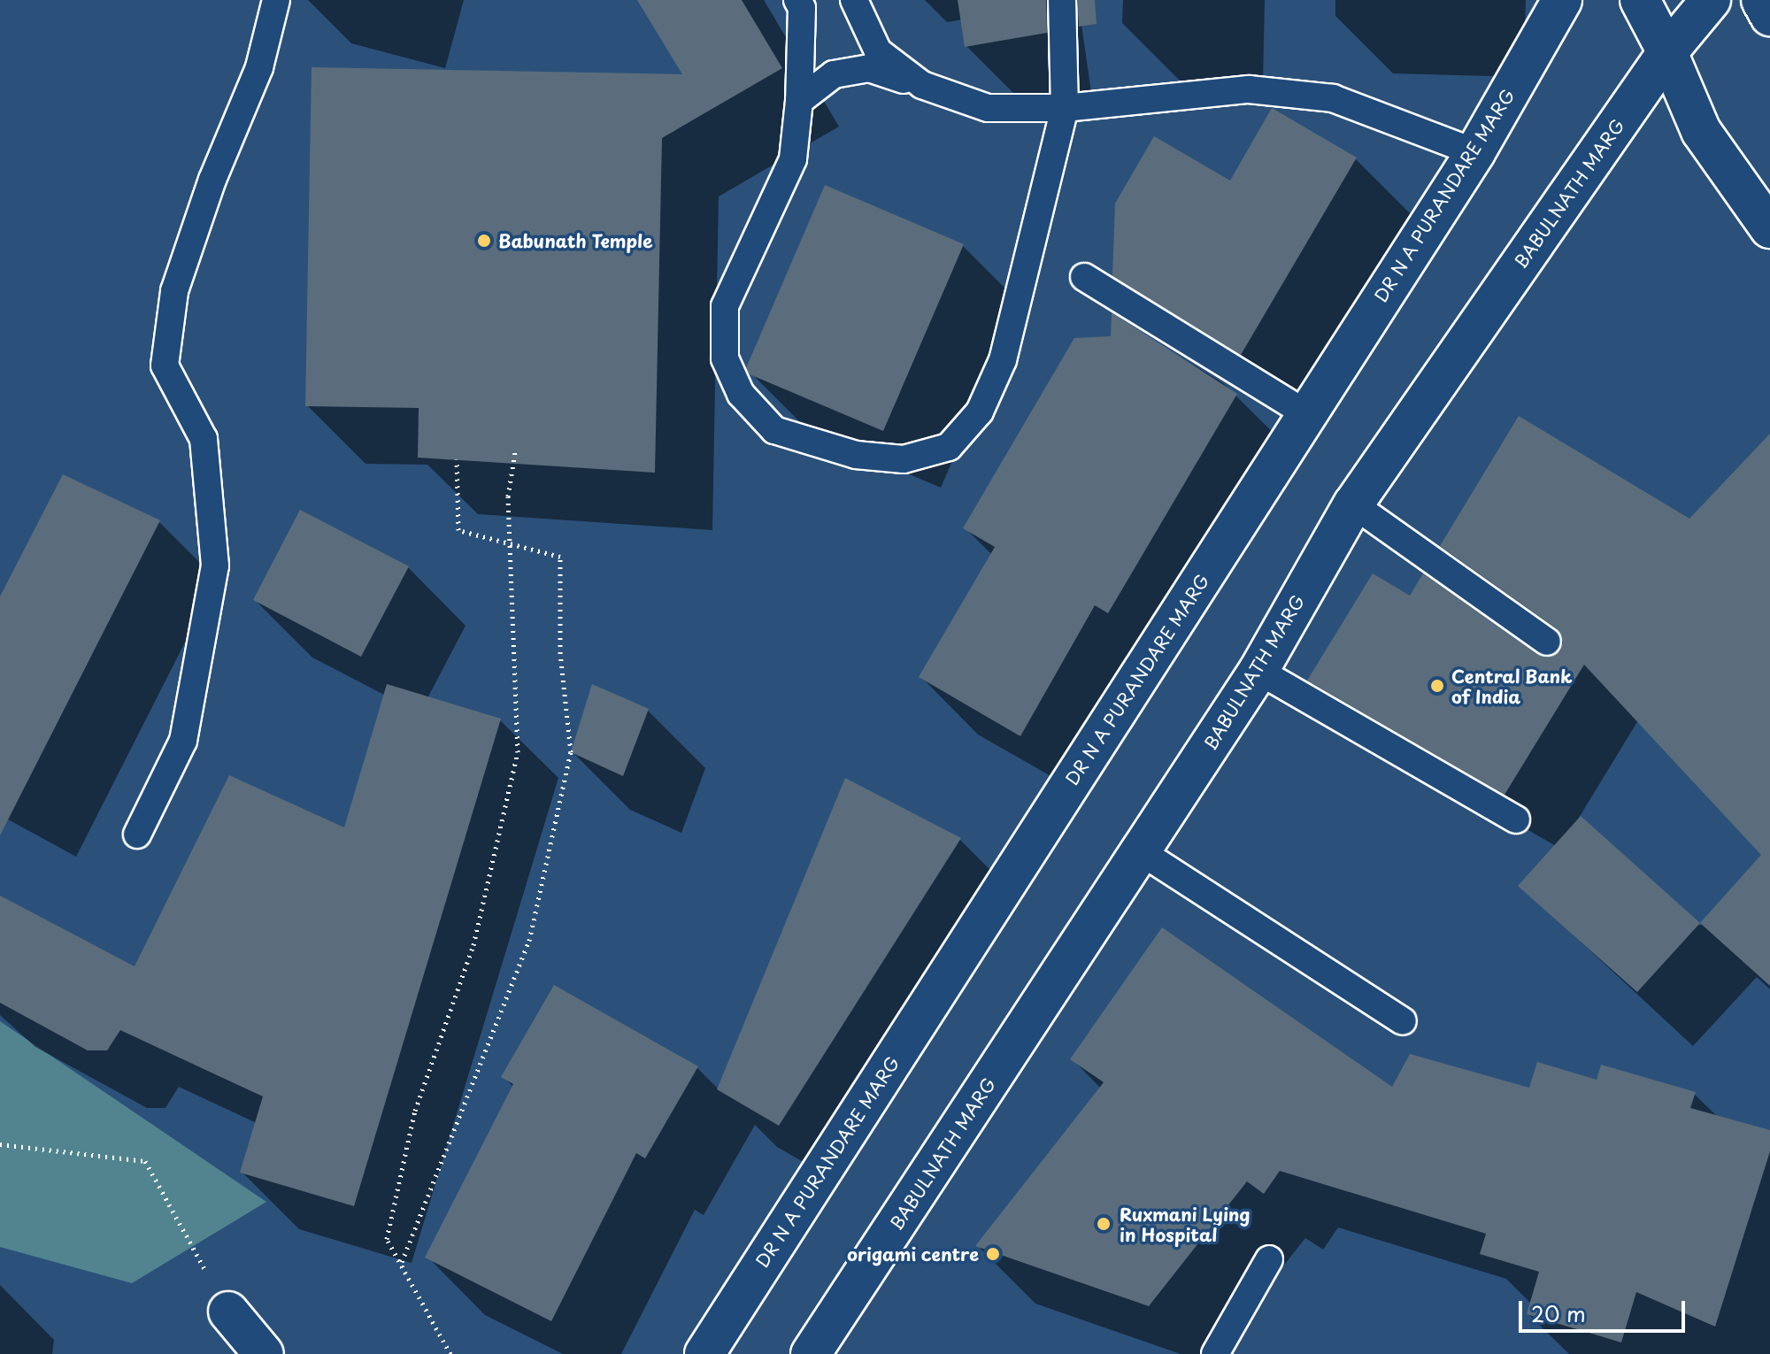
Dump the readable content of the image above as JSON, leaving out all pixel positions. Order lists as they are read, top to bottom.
{
  "streets": {
    "main road": ["BABULNATH MARG", "DR N A PURANDARE MARG"]
  },
  "places": [
    "Babunath Temple",
    "Central Bank of India",
    "Ruxmani Lying in Hospital",
    "origami centre"
  ],
  "scale_bar": "20 m"
}
